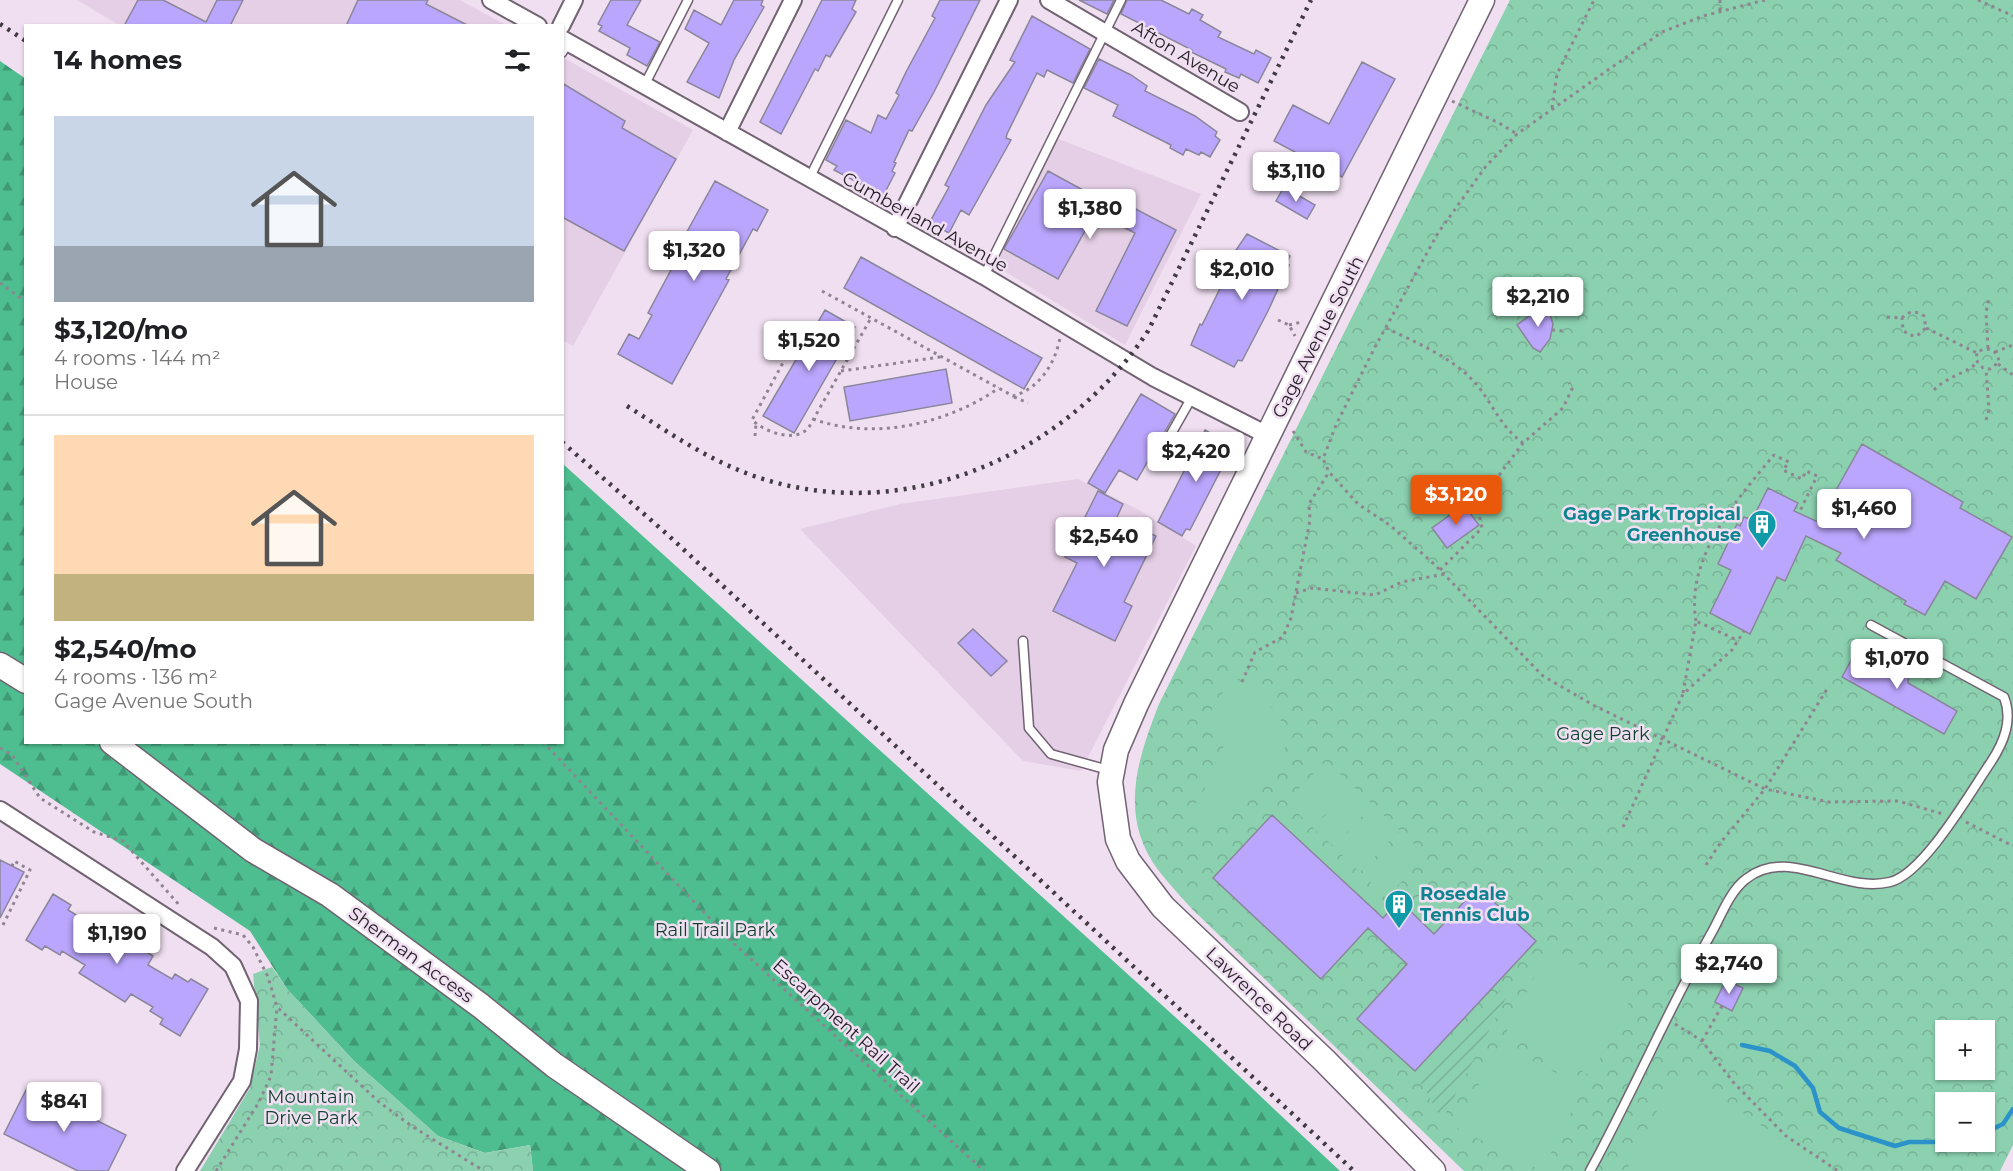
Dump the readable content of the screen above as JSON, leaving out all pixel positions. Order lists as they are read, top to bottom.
{
  "streets": {
    "street": [
      "Afton Avenue",
      "Cumberland Avenue",
      "Gage Avenue South",
      "Sherman Access",
      "Lawrence Road"
    ],
    "path": ["Escarpment Rail Trail"]
  },
  "crossings": [
    ["Cumberland Avenue", "Gage Avenue South"],
    ["Gage Avenue South", "Lawrence Road"]
  ],
  "parks": ["Gage Park", "Rail Trail Park", "Mountain Drive Park"],
  "places": {
    "building": ["Gage Park Tropical Greenhouse", "Rosedale Tennis Club"]
  },
  "page": {
    "heading": "14 homes",
    "list": [
      {
        "name": "$3,120/mo",
        "note": "4 rooms · 144 m² · House"
      },
      {
        "name": "$2,540/mo",
        "note": "4 rooms · 136 m² · Gage Avenue South"
      }
    ],
    "price": [
      "$3,110",
      "$1,380",
      "$1,320",
      "$2,010",
      "$2,210",
      "$1,520",
      "$2,420",
      "$3,120",
      "$1,460",
      "$2,540",
      "$1,070",
      "$1,190",
      "$2,740",
      "$841"
    ],
    "map_buttons": ["+", "−"]
  }
}
